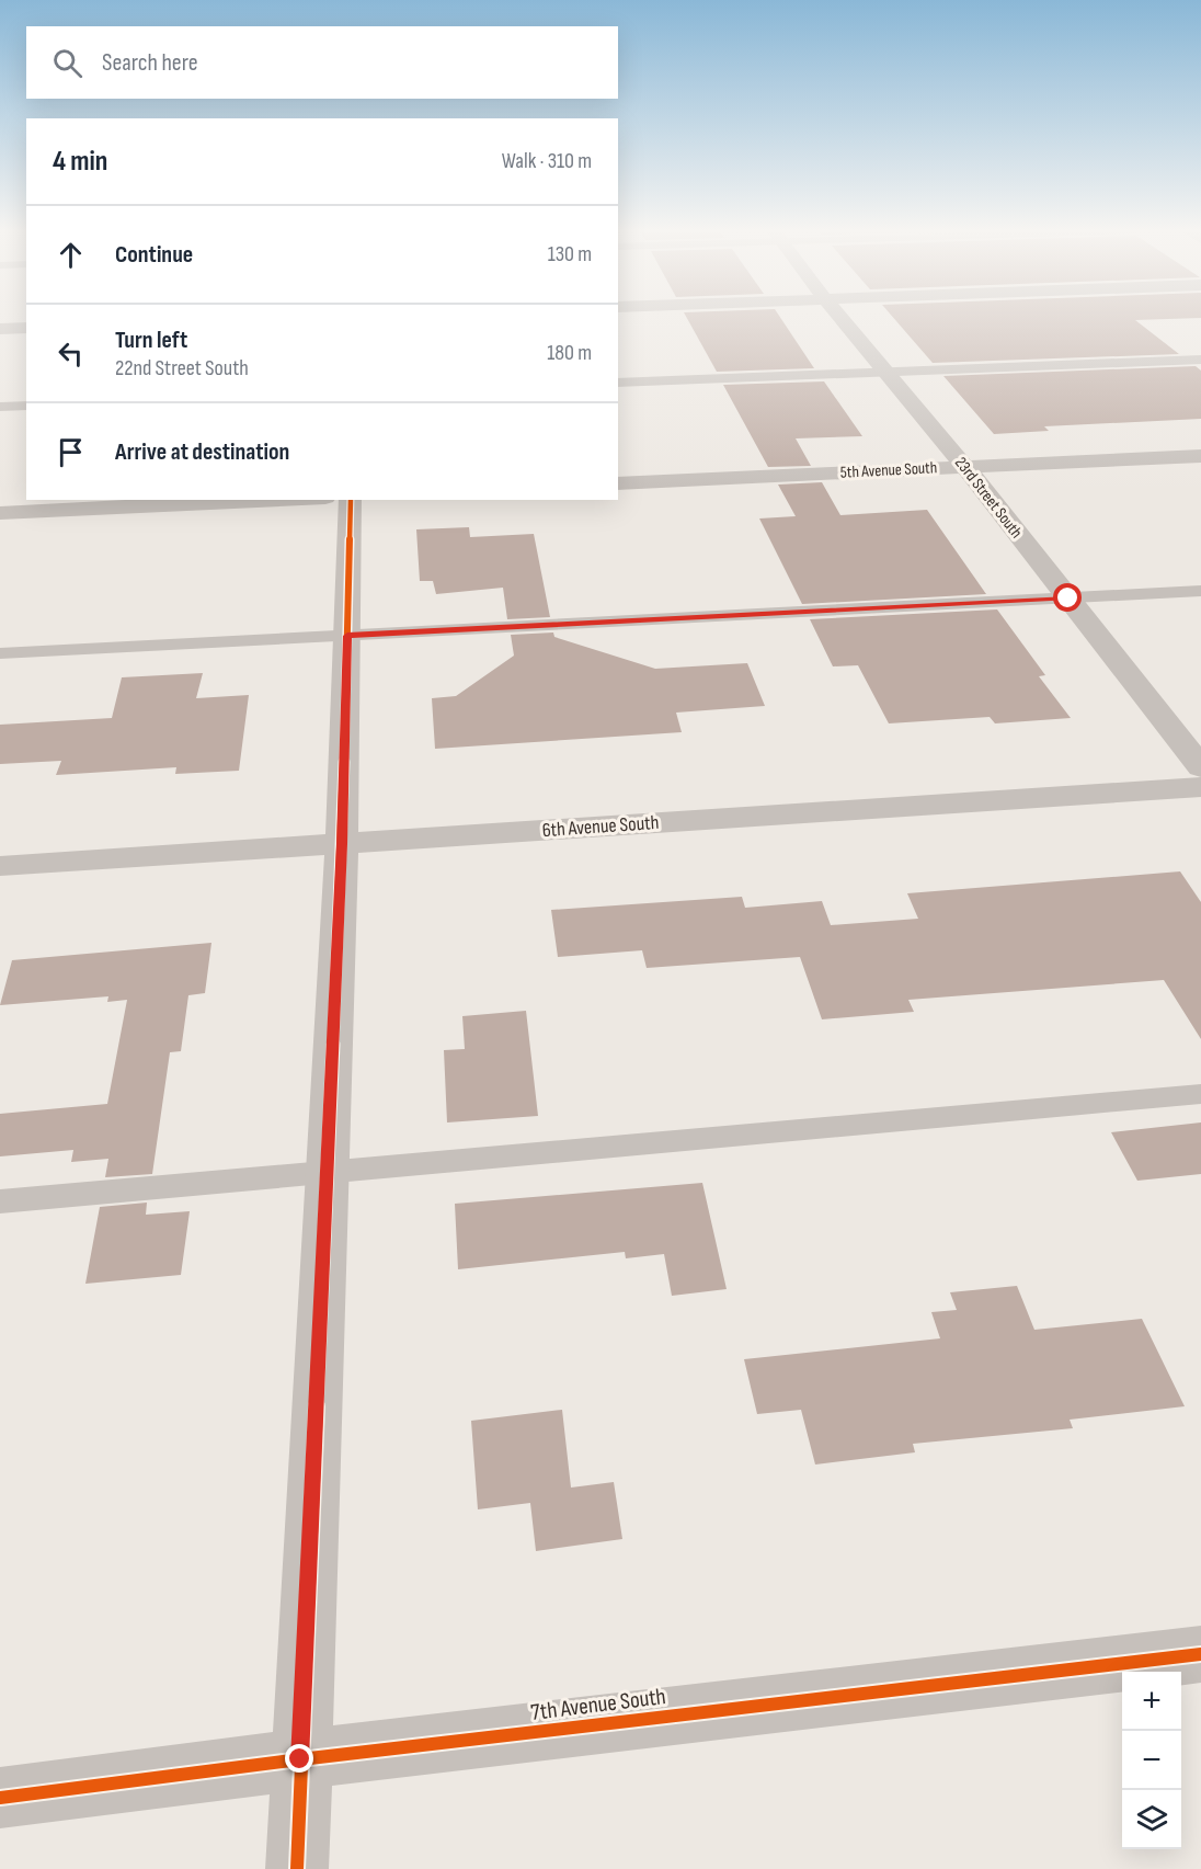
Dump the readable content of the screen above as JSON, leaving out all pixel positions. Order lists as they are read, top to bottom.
{
  "streets": {
    "street": [
      "5th Avenue South",
      "23rd Street South",
      "6th Avenue South",
      "7th Avenue South"
    ]
  },
  "crossings": [
    ["5th Avenue South", "23rd Street South"]
  ],
  "page": {
    "search": "Search here",
    "heading": ["4 min", "Walk · 310 m"],
    "list": [
      ["Continue", "130 m"],
      ["Turn left", "22nd Street South", "180 m"],
      "Arrive at destination"
    ],
    "map_buttons": ["+", "−"]
  }
}
